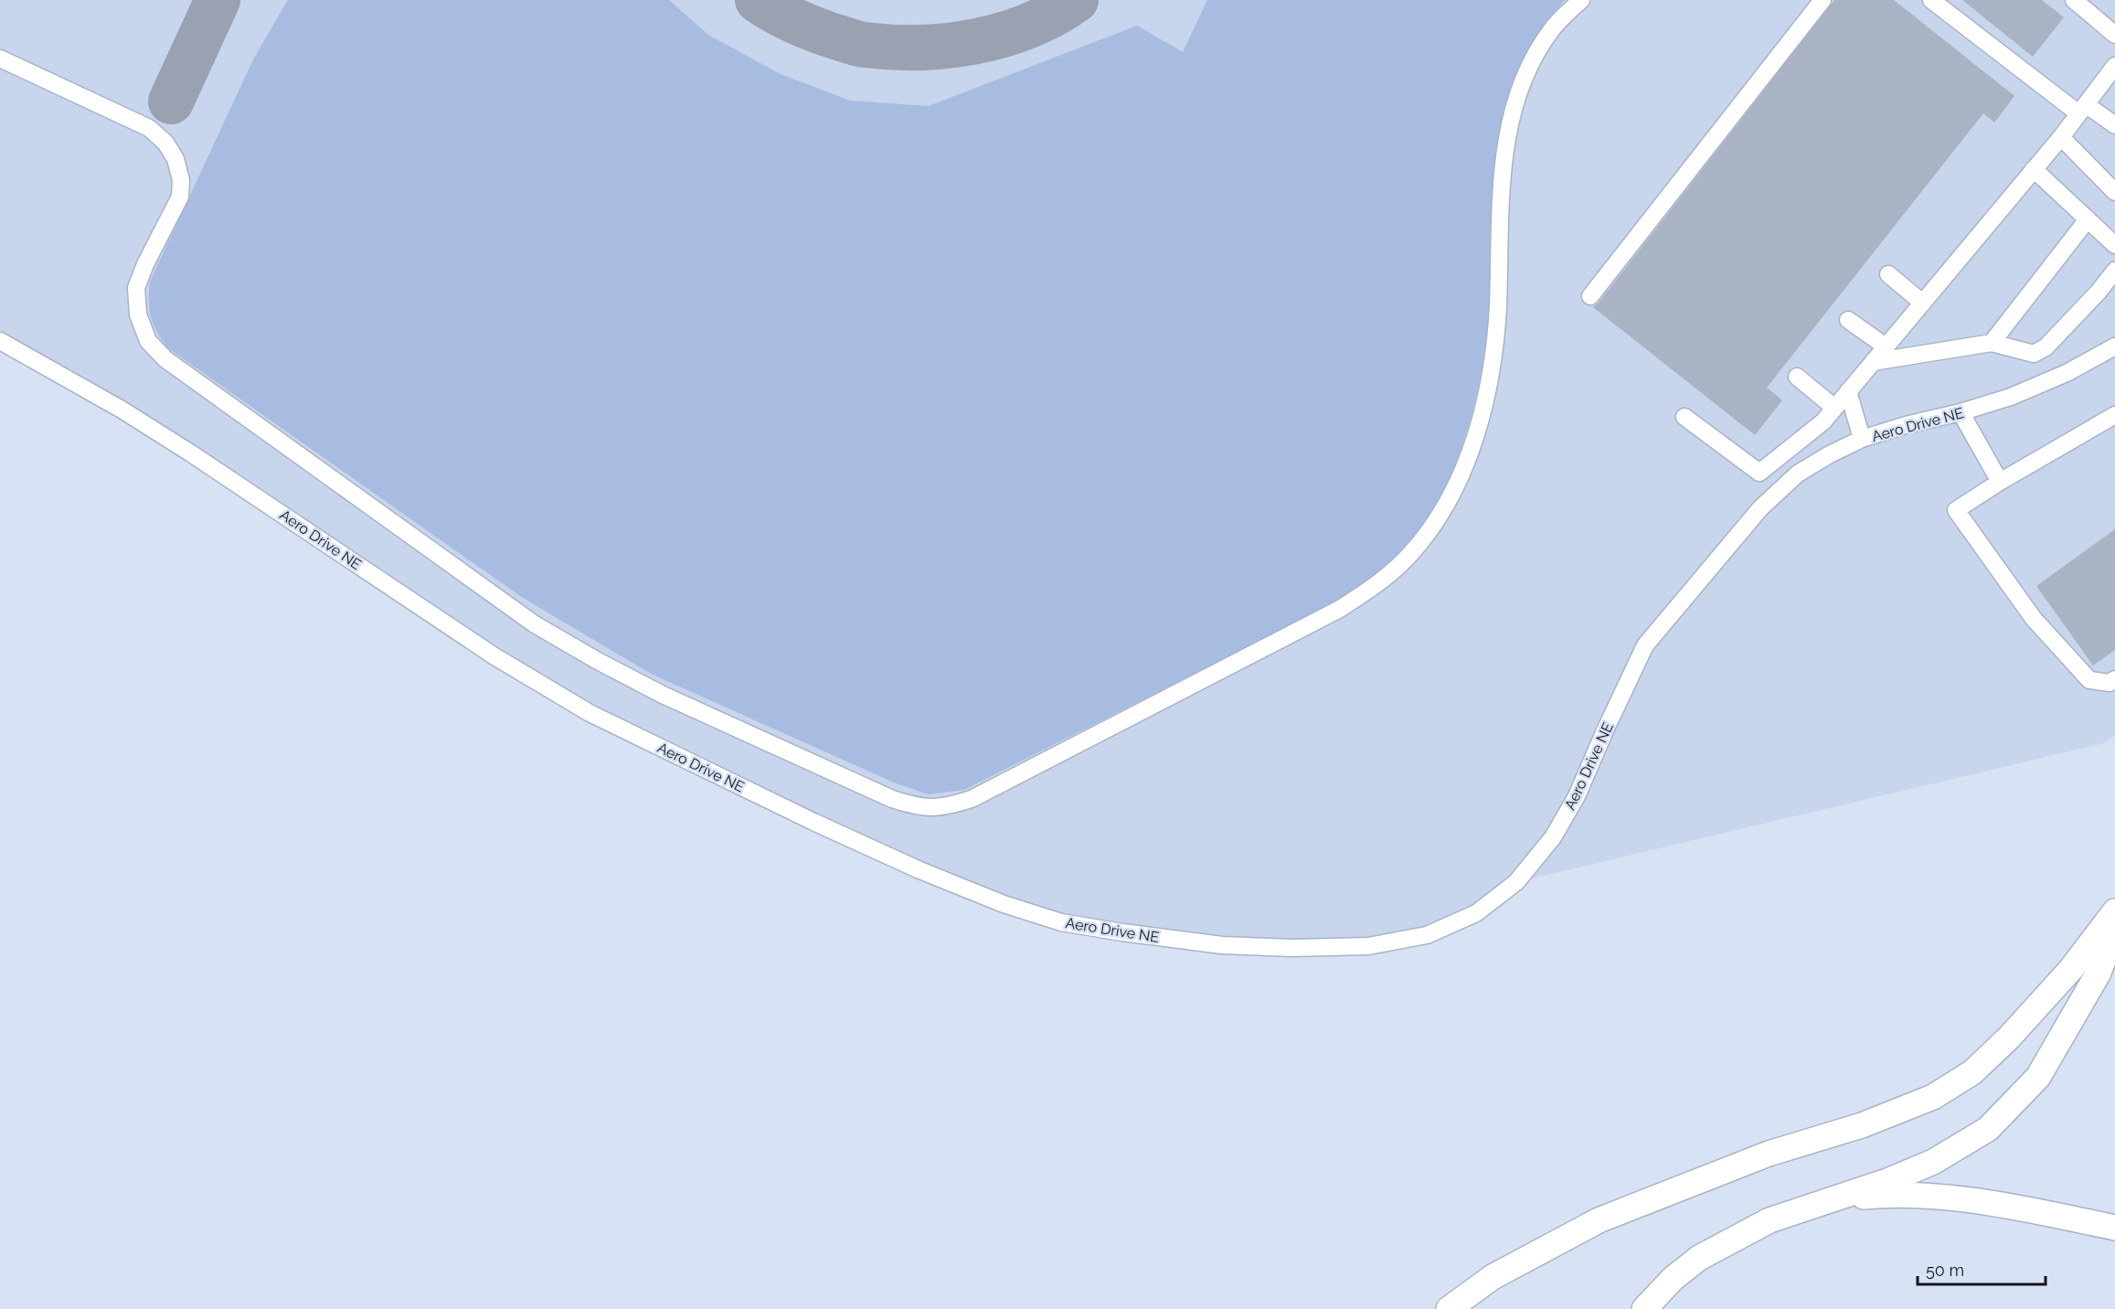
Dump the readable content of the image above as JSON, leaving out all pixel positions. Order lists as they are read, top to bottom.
{
  "streets": {
    "street": ["Aero Drive NE"]
  },
  "scale_bar": "50 m"
}
